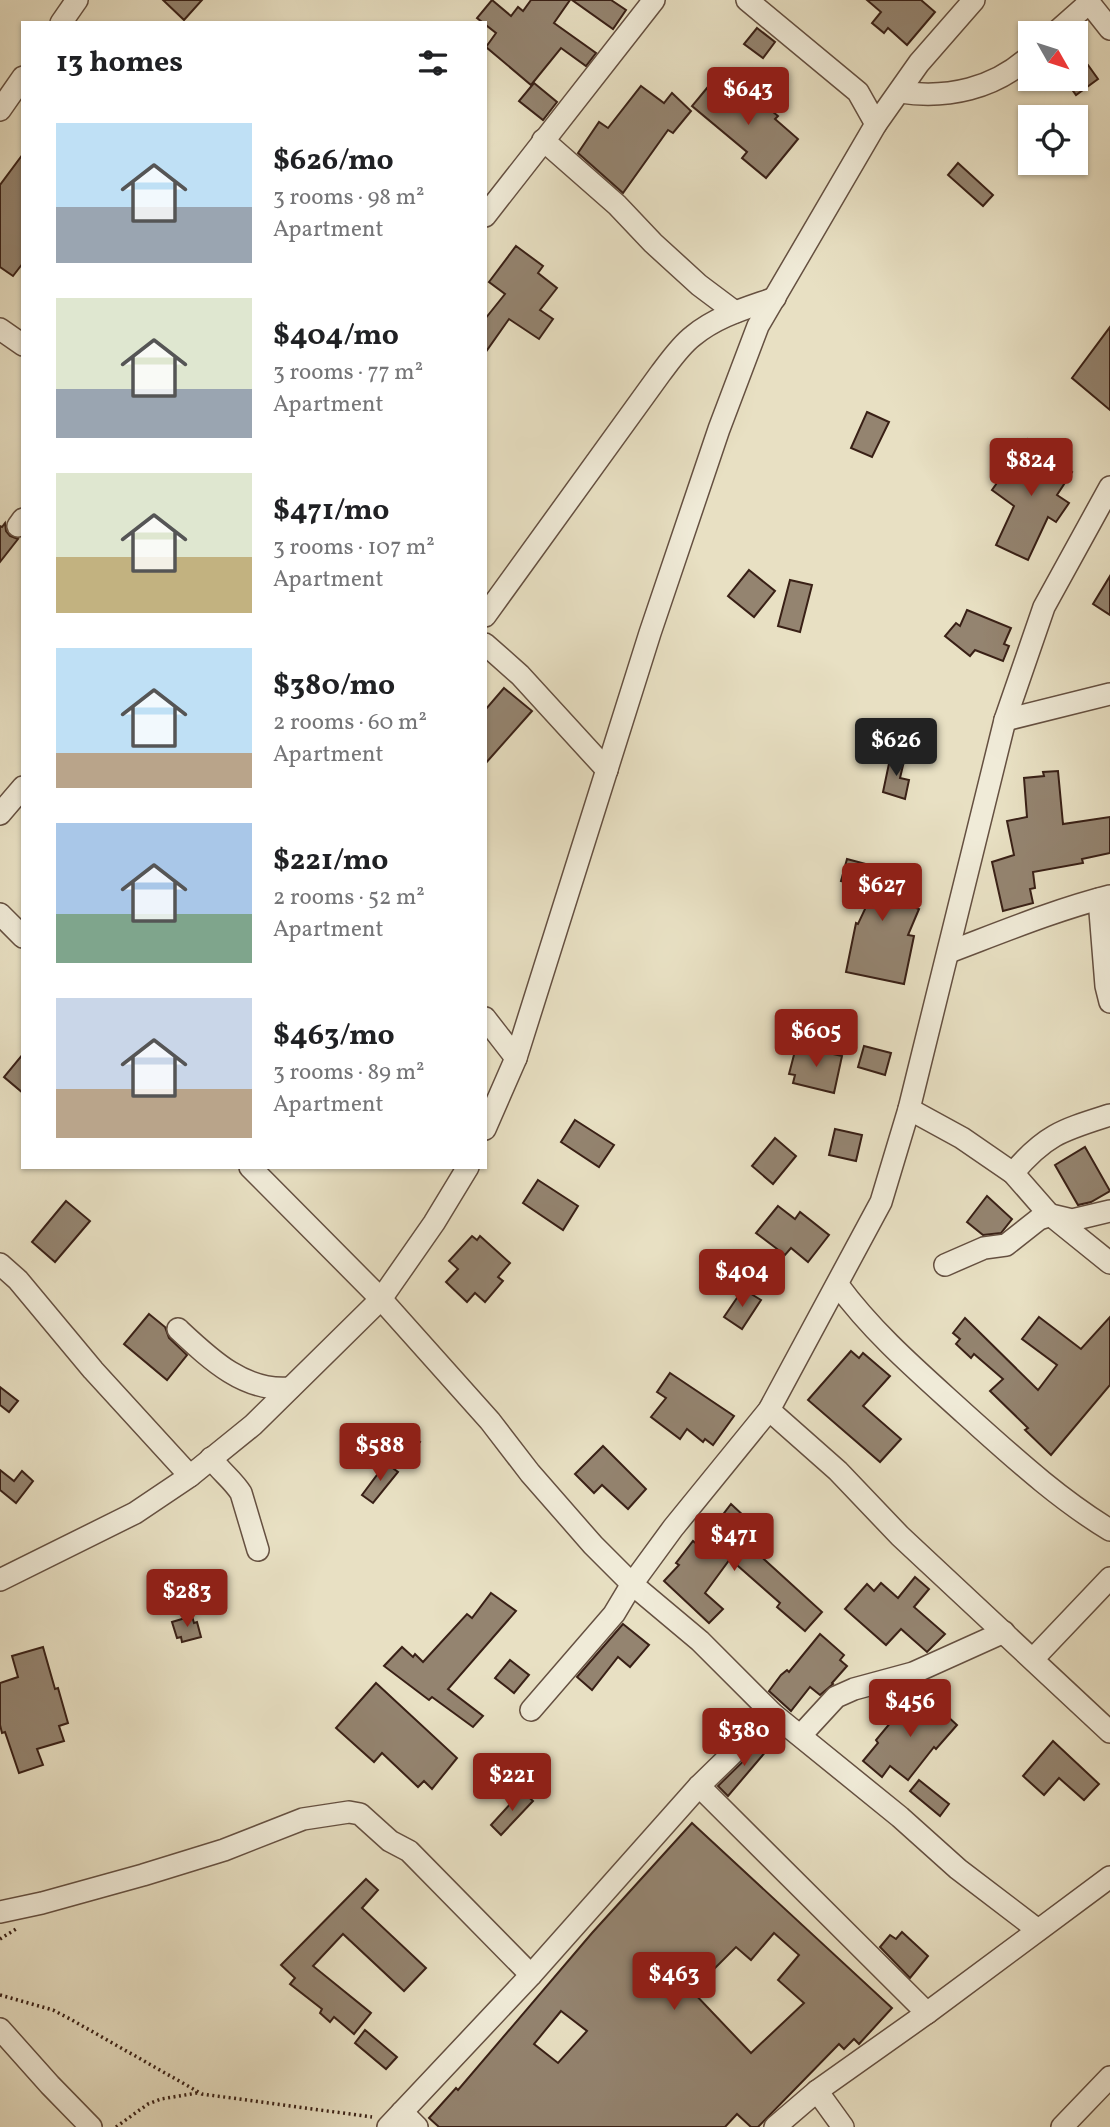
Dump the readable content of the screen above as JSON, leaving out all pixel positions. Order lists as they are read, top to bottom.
{
  "north": "bottom right",
  "page": {
    "heading": "13 homes",
    "price": [
      "$643",
      "$824",
      "$626",
      "$627",
      "$605",
      "$404",
      "$588",
      "$471",
      "$283",
      "$456",
      "$380",
      "$221",
      "$463"
    ],
    "list": [
      {
        "name": "$626/mo",
        "note": "3 rooms · 98 m² · Apartment"
      },
      {
        "name": "$404/mo",
        "note": "3 rooms · 77 m² · Apartment"
      },
      {
        "name": "$471/mo",
        "note": "3 rooms · 107 m² · Apartment"
      },
      {
        "name": "$380/mo",
        "note": "2 rooms · 60 m² · Apartment"
      },
      {
        "name": "$221/mo",
        "note": "2 rooms · 52 m² · Apartment"
      },
      {
        "name": "$463/mo",
        "note": "3 rooms · 89 m² · Apartment"
      }
    ]
  }
}
